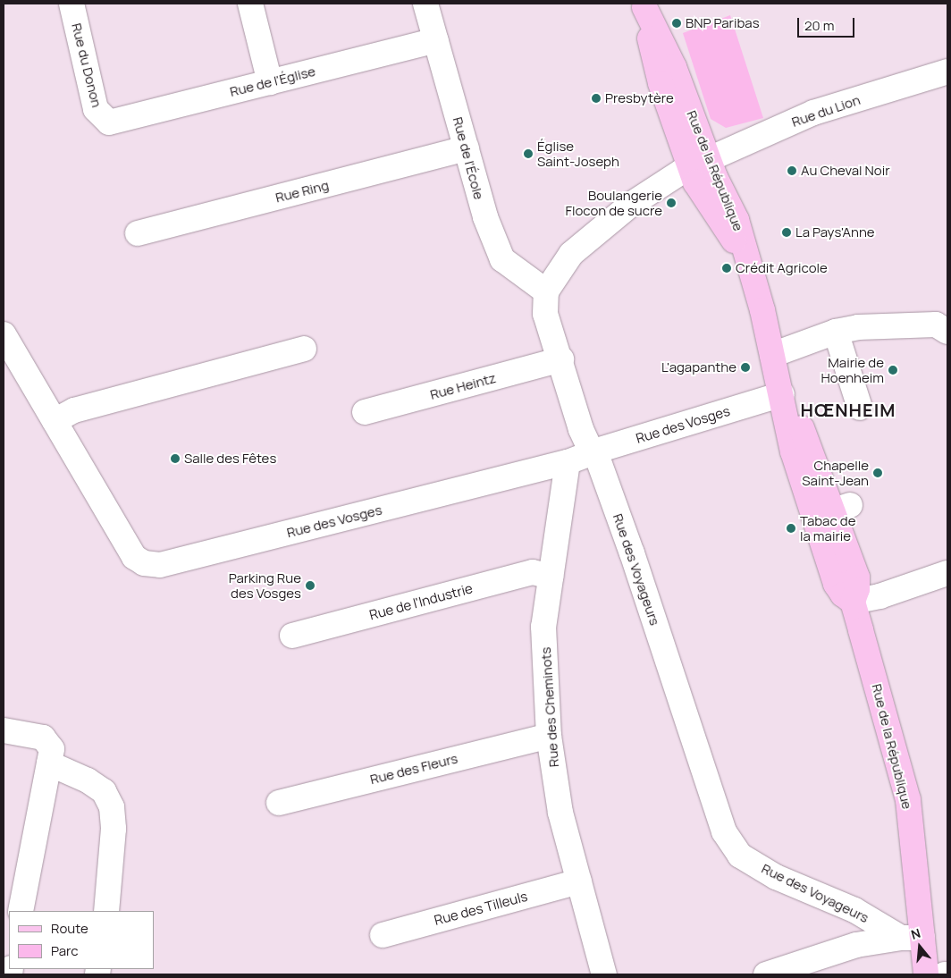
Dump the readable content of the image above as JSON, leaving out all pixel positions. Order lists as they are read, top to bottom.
{
  "streets": {
    "main road": ["Rue de la République"],
    "street": [
      "Rue du Donon",
      "Rue de l'Église",
      "Rue du Lion",
      "Rue de l'École",
      "Rue Ring",
      "Rue Heintz",
      "Rue des Vosges",
      "Rue des Voyageurs",
      "Rue de l'Industrie",
      "Rue des Cheminots",
      "Rue des Fleurs",
      "Rue des Tilleuls"
    ]
  },
  "crossings": [
    ["Rue du Donon", "Rue de l'Église"],
    ["Rue de l'Église", "Rue de l'École"],
    ["Rue du Lion", "Rue de la République"],
    ["Rue du Lion", "Rue des Voyageurs"],
    ["Rue de l'École", "Rue Ring"],
    ["Rue de l'École", "Rue des Voyageurs"],
    ["Rue de la République", "Rue des Vosges"],
    ["Rue de la République", "Rue des Voyageurs"],
    ["Rue Heintz", "Rue des Voyageurs"],
    ["Rue des Vosges", "Rue des Voyageurs"],
    ["Rue des Vosges", "Rue des Cheminots"],
    ["Rue de l'Industrie", "Rue des Cheminots"],
    ["Rue des Cheminots", "Rue des Fleurs"],
    ["Rue des Cheminots", "Rue des Tilleuls"]
  ],
  "districts": ["HŒNHEIM"],
  "places": [
    "BNP Paribas",
    "Presbytère",
    "Église Saint-Joseph",
    "Au Cheval Noir",
    "Boulangerie Flocon de sucre",
    "La Pays'Anne",
    "Crédit Agricole",
    "L'agapanthe",
    "Mairie de Hoenheim",
    "Salle des Fêtes",
    "Chapelle Saint-Jean",
    "Tabac de la mairie",
    "Parking Rue des Vosges"
  ],
  "legend": ["Route", "Parc"],
  "scale_bar": "20 m",
  "north": "top"
}
